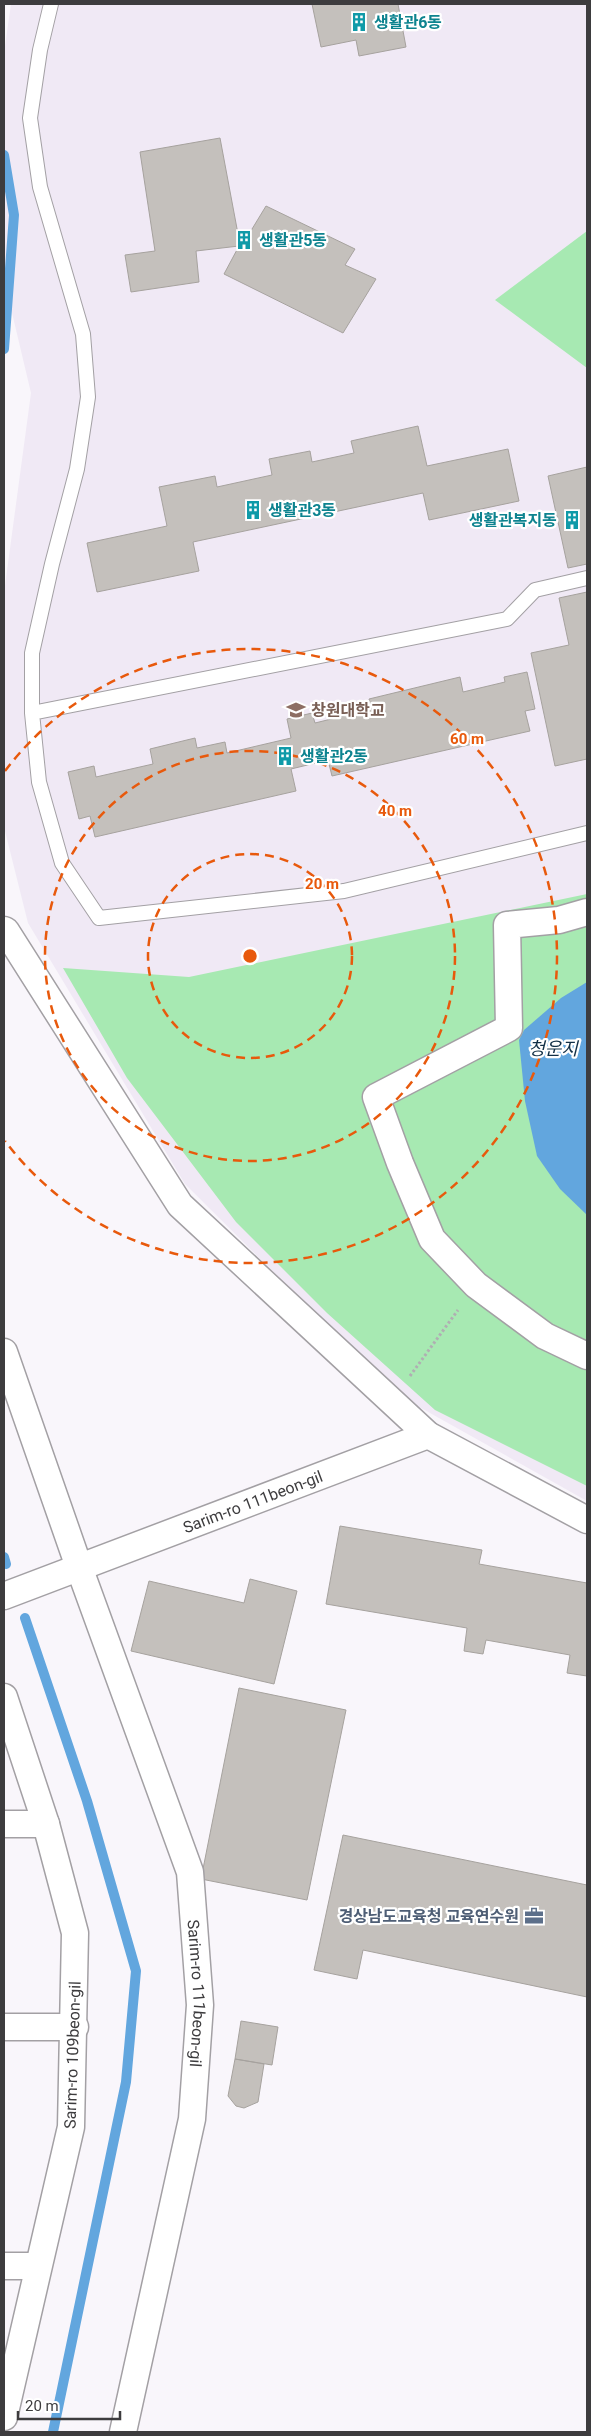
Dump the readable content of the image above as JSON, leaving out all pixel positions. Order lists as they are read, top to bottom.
{
  "streets": {
    "street": ["Sarim-ro 111beon-gil", "Sarim-ro 109beon-gil"]
  },
  "water": ["청운지"],
  "places": {
    "building": [
      "생활관6동",
      "생활관5동",
      "생활관3동",
      "생활관복지동",
      "생활관2동"
    ],
    "school or university": ["창원대학교"],
    "office": ["경상남도교육청 교육연수원"]
  },
  "scale_bar": "20 m",
  "rings": ["60 m", "40 m", "20 m"]
}
